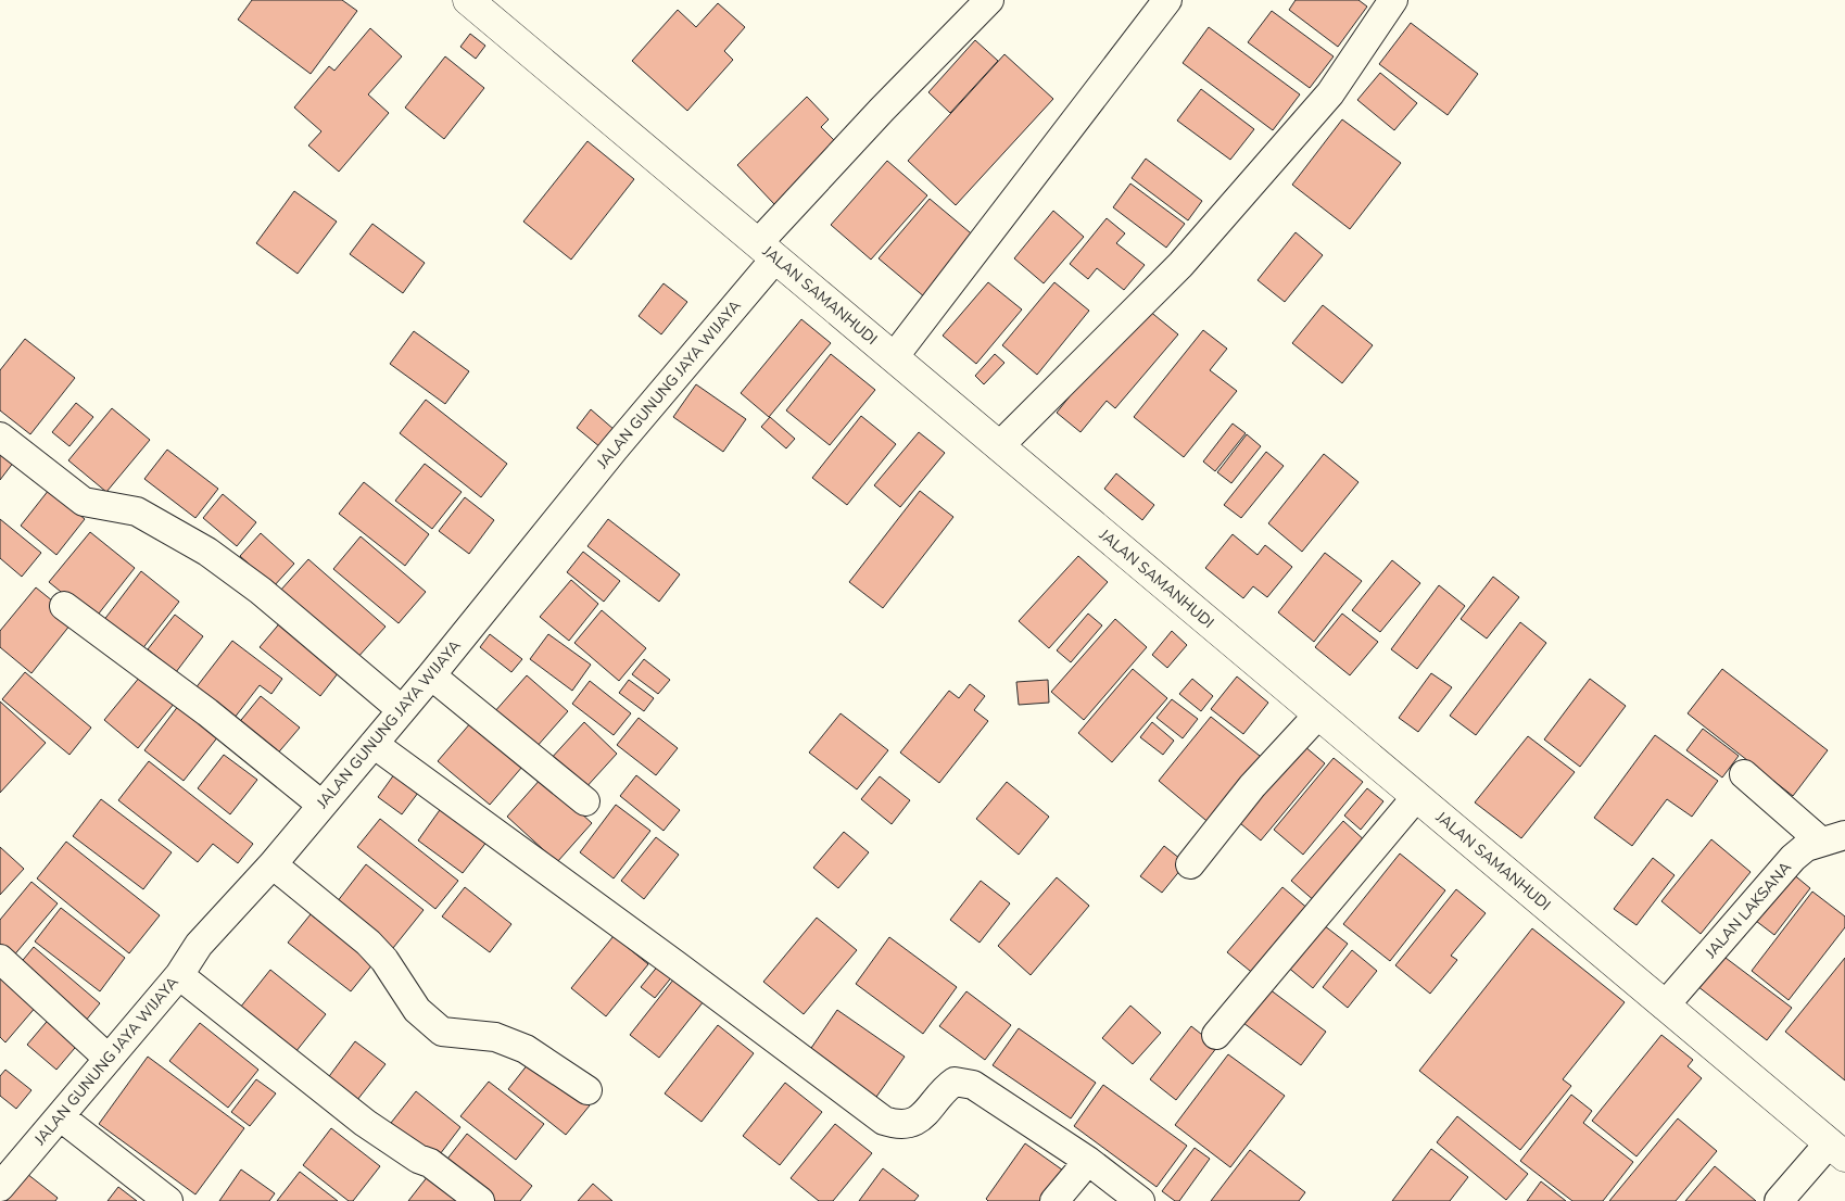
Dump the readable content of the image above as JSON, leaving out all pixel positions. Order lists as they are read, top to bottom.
{
  "streets": {
    "street": ["JALAN SAMANHUDI", "JALAN GUNUNG JAYA WIJAYA", "JALAN LAKSANA"]
  },
  "crossings": [
    ["JALAN SAMANHUDI", "JALAN GUNUNG JAYA WIJAYA"],
    ["JALAN SAMANHUDI", "JALAN LAKSANA"]
  ]
}
